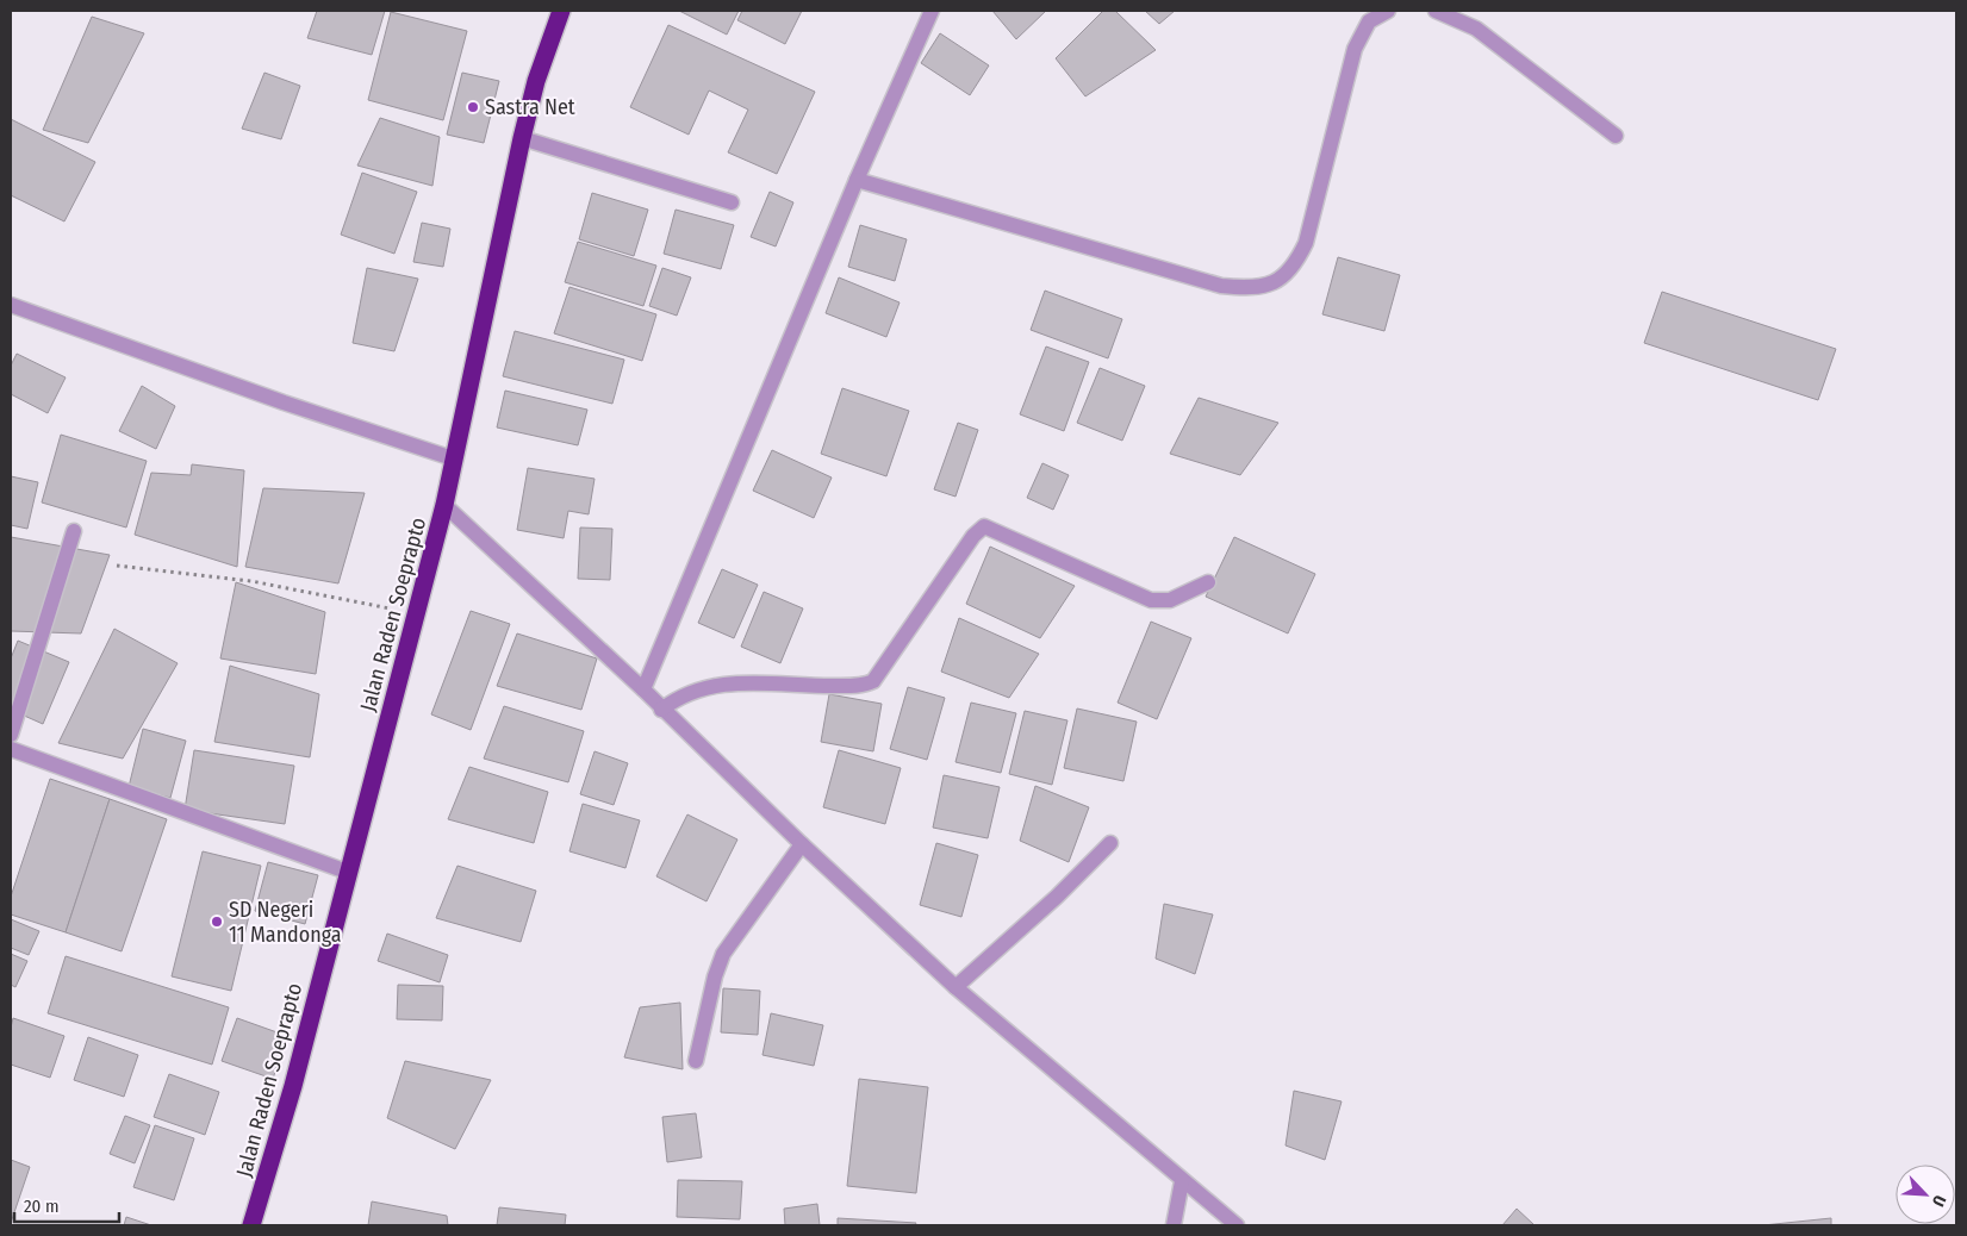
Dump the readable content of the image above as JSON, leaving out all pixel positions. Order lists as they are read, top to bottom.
{
  "streets": {
    "highway": ["Jalan Raden Soeprapto"]
  },
  "places": ["Sastra Net", "SD Negeri 11 Mandonga"],
  "scale_bar": "20 m",
  "north": "bottom right"
}
